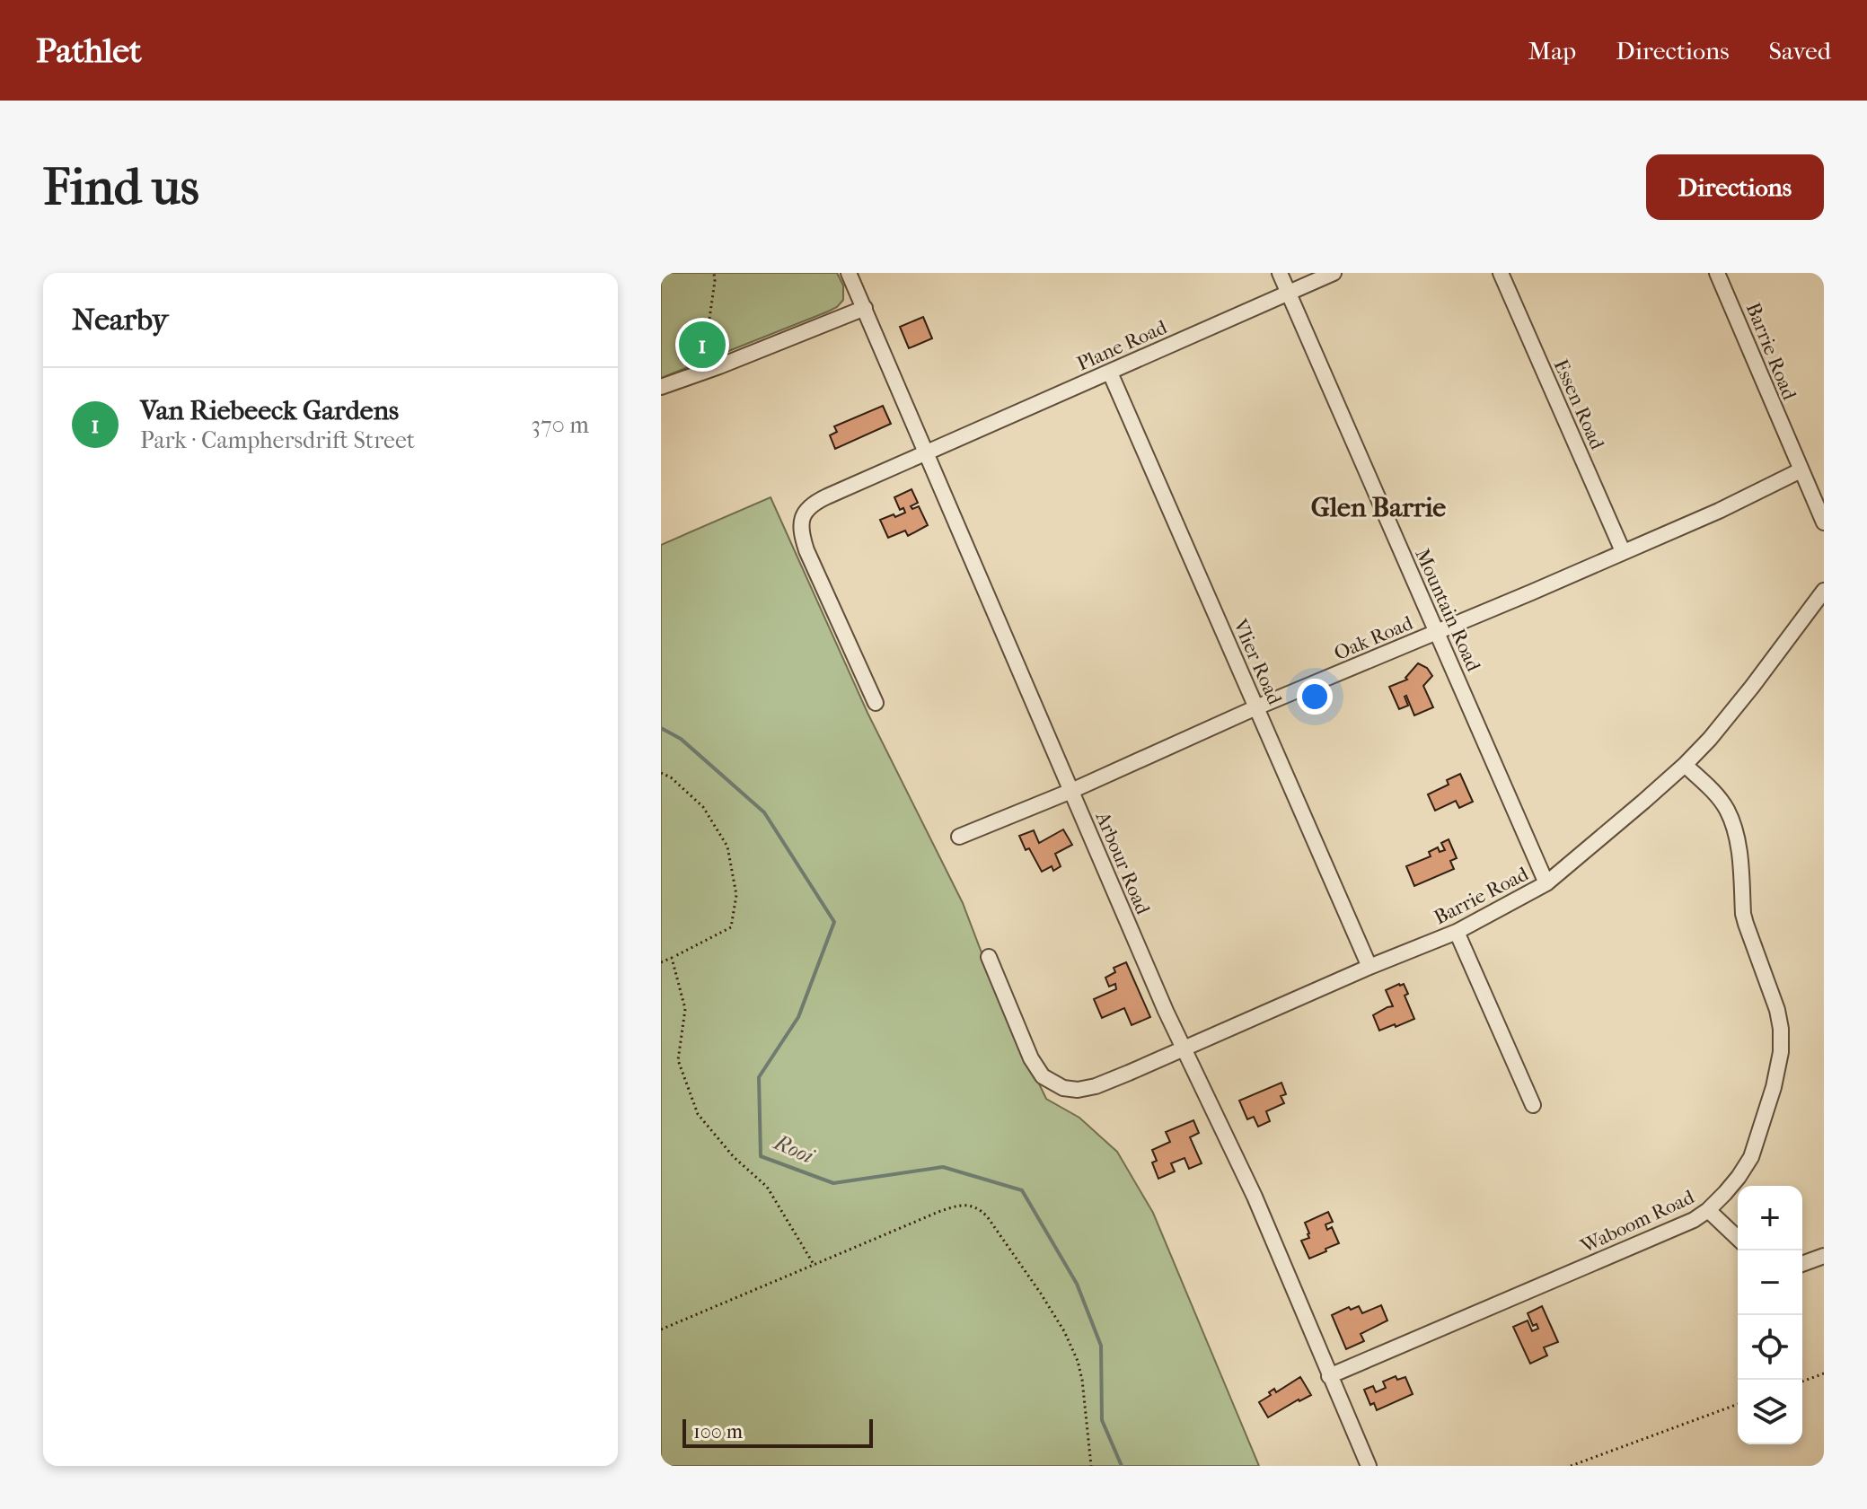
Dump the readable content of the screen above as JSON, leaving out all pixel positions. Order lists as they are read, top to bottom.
{
  "streets": {
    "street": [
      "Plane Road",
      "Barrie Road",
      "Essen Road",
      "Mountain Road",
      "Oak Road",
      "Vlier Road",
      "Arbour Road",
      "Waboom Road"
    ]
  },
  "crossings": [
    ["Plane Road", "Mountain Road"],
    ["Plane Road", "Vlier Road"],
    ["Plane Road", "Arbour Road"],
    ["Barrie Road", "Mountain Road"],
    ["Barrie Road", "Oak Road"],
    ["Barrie Road", "Vlier Road"],
    ["Barrie Road", "Arbour Road"],
    ["Barrie Road", "Waboom Road"],
    ["Essen Road", "Oak Road"],
    ["Mountain Road", "Oak Road"],
    ["Oak Road", "Vlier Road"],
    ["Oak Road", "Arbour Road"],
    ["Arbour Road", "Waboom Road"]
  ],
  "districts": ["Glen Barrie"],
  "water": ["Rooi"],
  "scale_bar": "100 m",
  "page": {
    "header": "Pathlet",
    "nav": ["Map", "Directions", "Saved"],
    "buttons": "Directions",
    "title": "Find us",
    "heading": "Nearby",
    "pins": "1",
    "list": [
      {
        "mark": "1",
        "name": "Van Riebeeck Gardens",
        "note": "Park · Camphersdrift Street",
        "value": "370 m"
      }
    ],
    "map_buttons": ["+", "−"],
    "scale": "100 m"
  }
}
